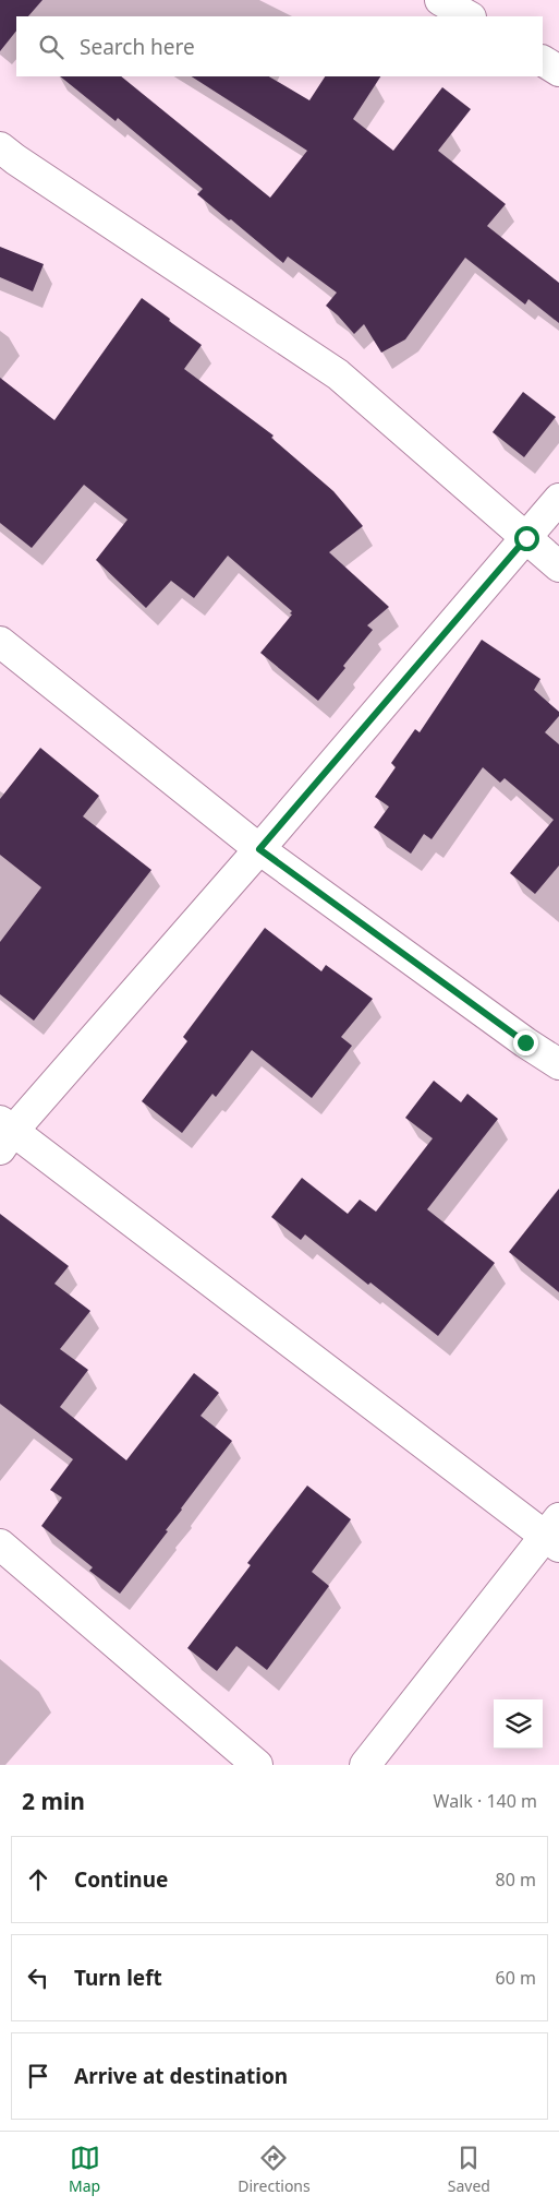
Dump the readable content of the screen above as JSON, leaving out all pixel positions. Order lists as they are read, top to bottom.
{
  "page": {
    "search": "Search here",
    "heading": ["2 min", "Walk · 140 m"],
    "list": [
      ["Continue", "80 m"],
      ["Turn left", "60 m"],
      "Arrive at destination"
    ],
    "nav": ["Map", "Directions", "Saved"]
  }
}
